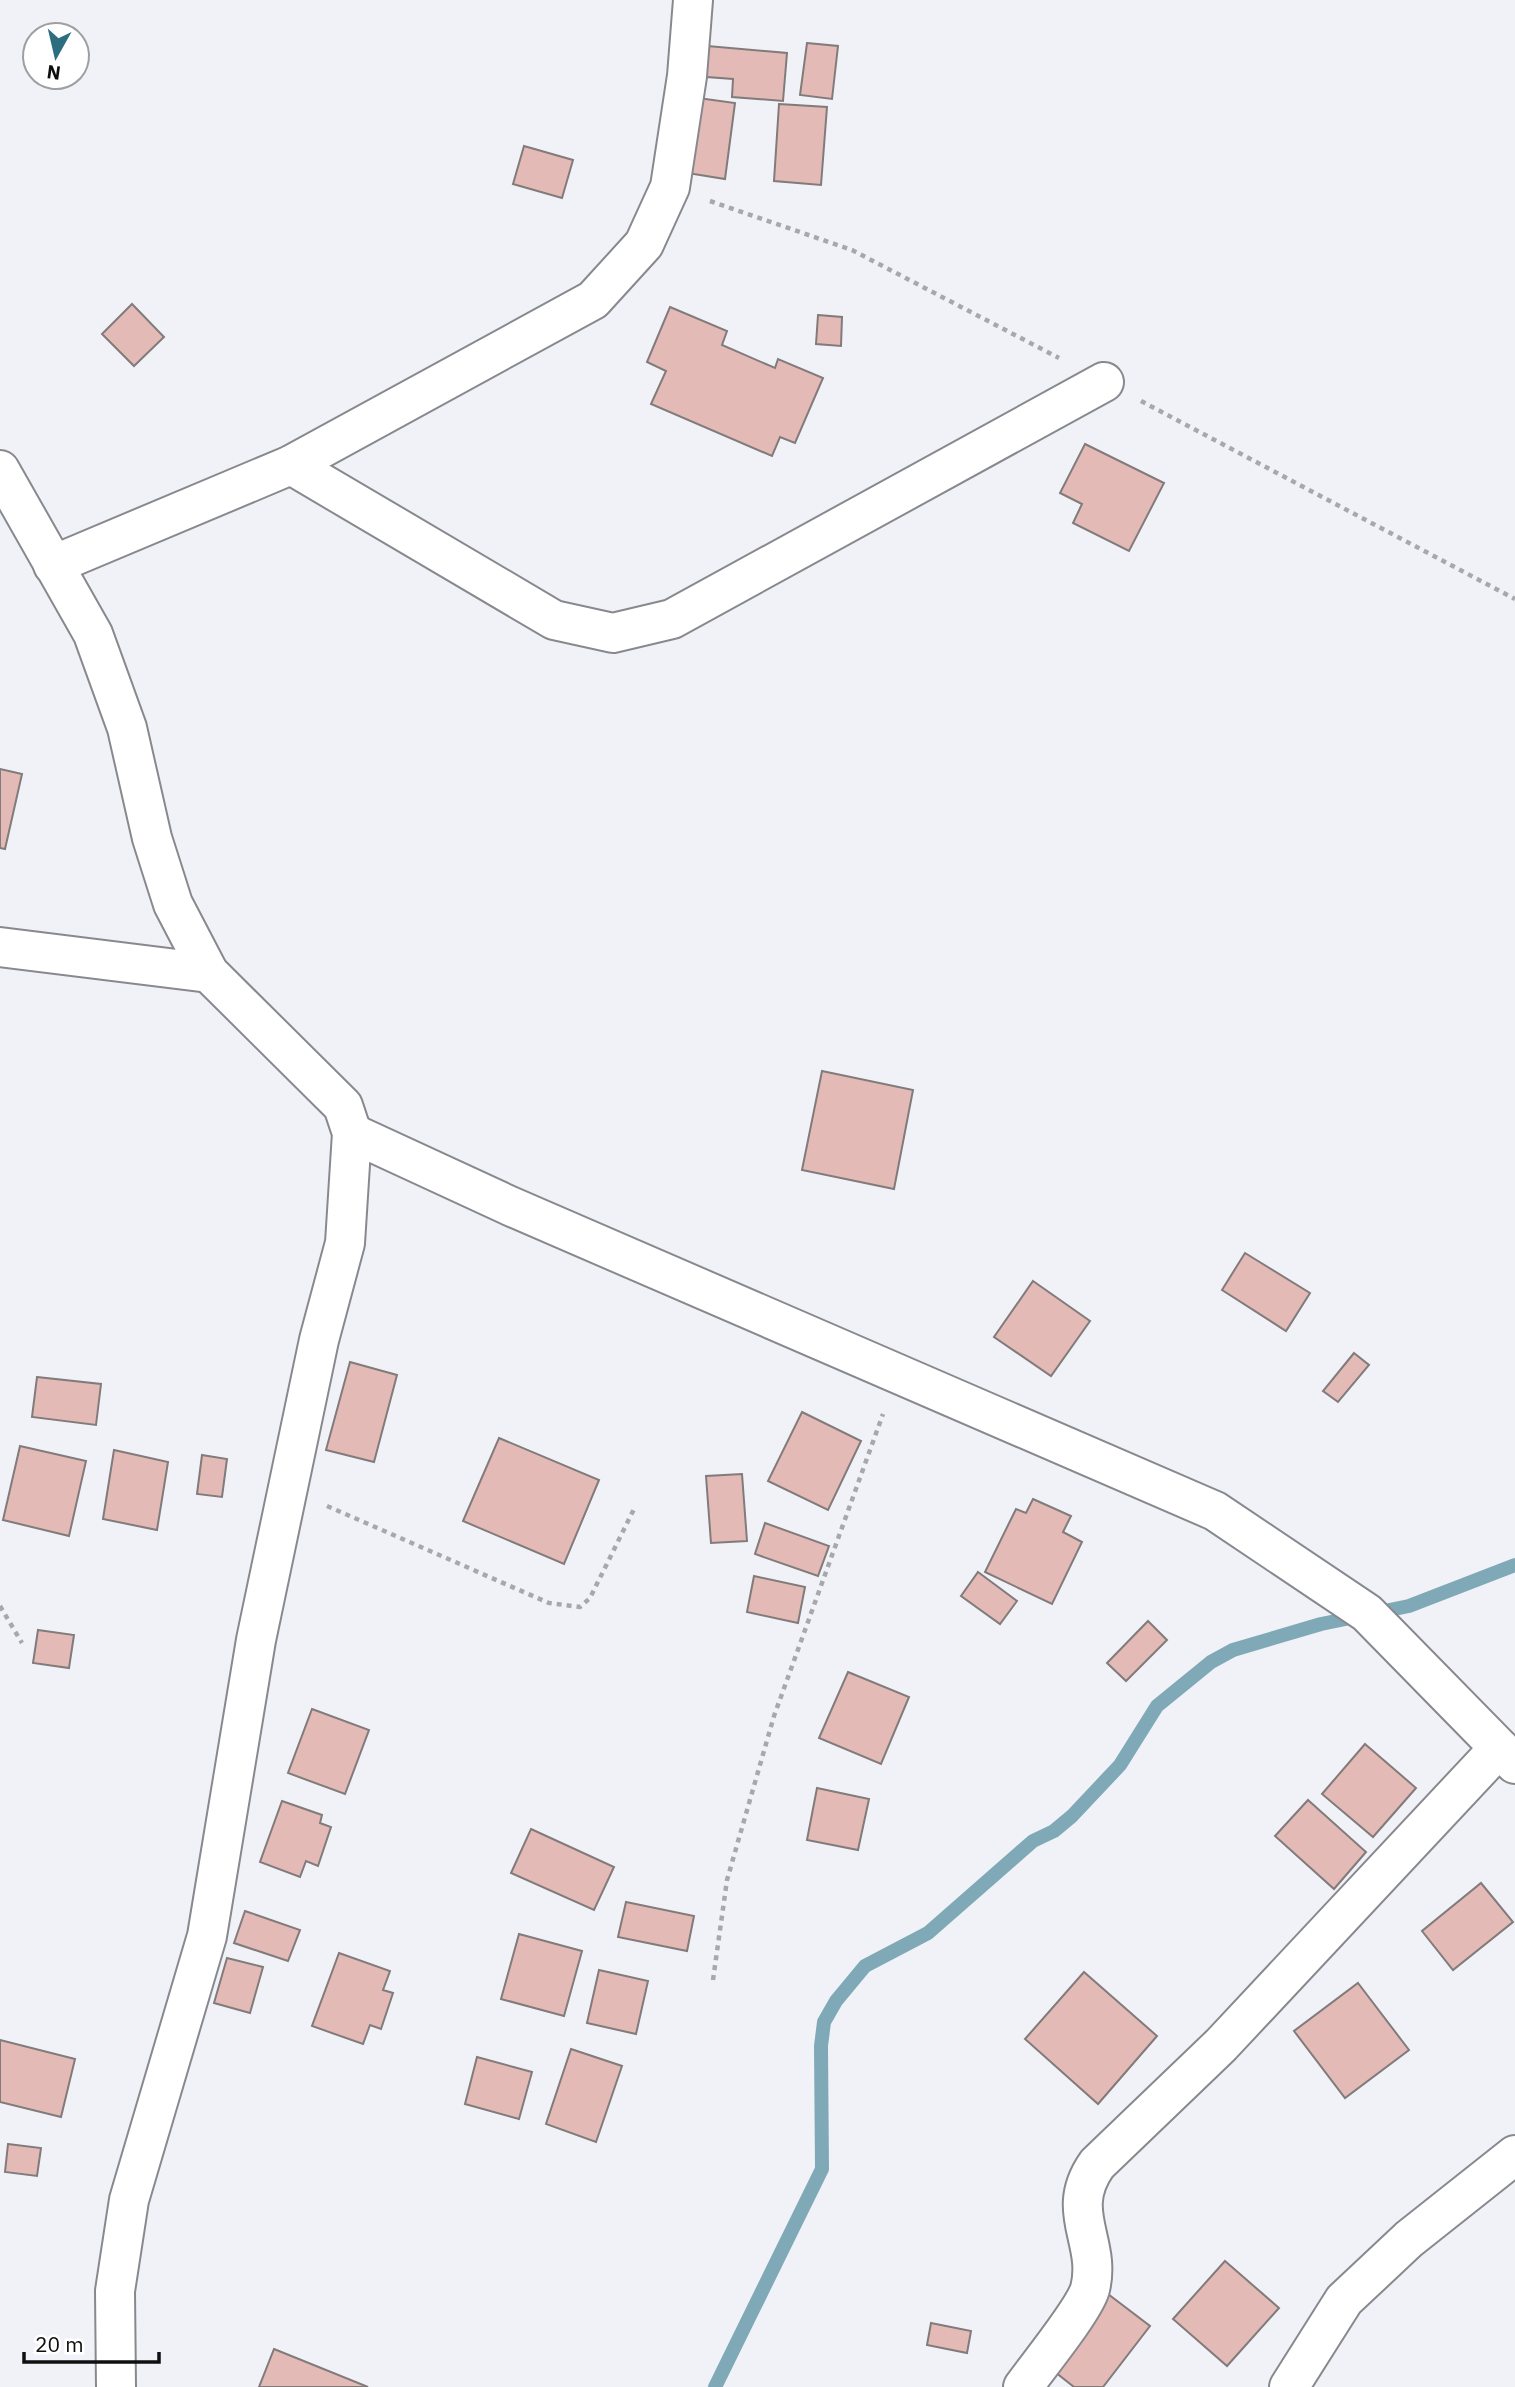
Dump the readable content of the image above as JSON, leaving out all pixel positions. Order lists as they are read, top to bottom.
{
  "scale_bar": "20 m",
  "north": "bottom"
}
